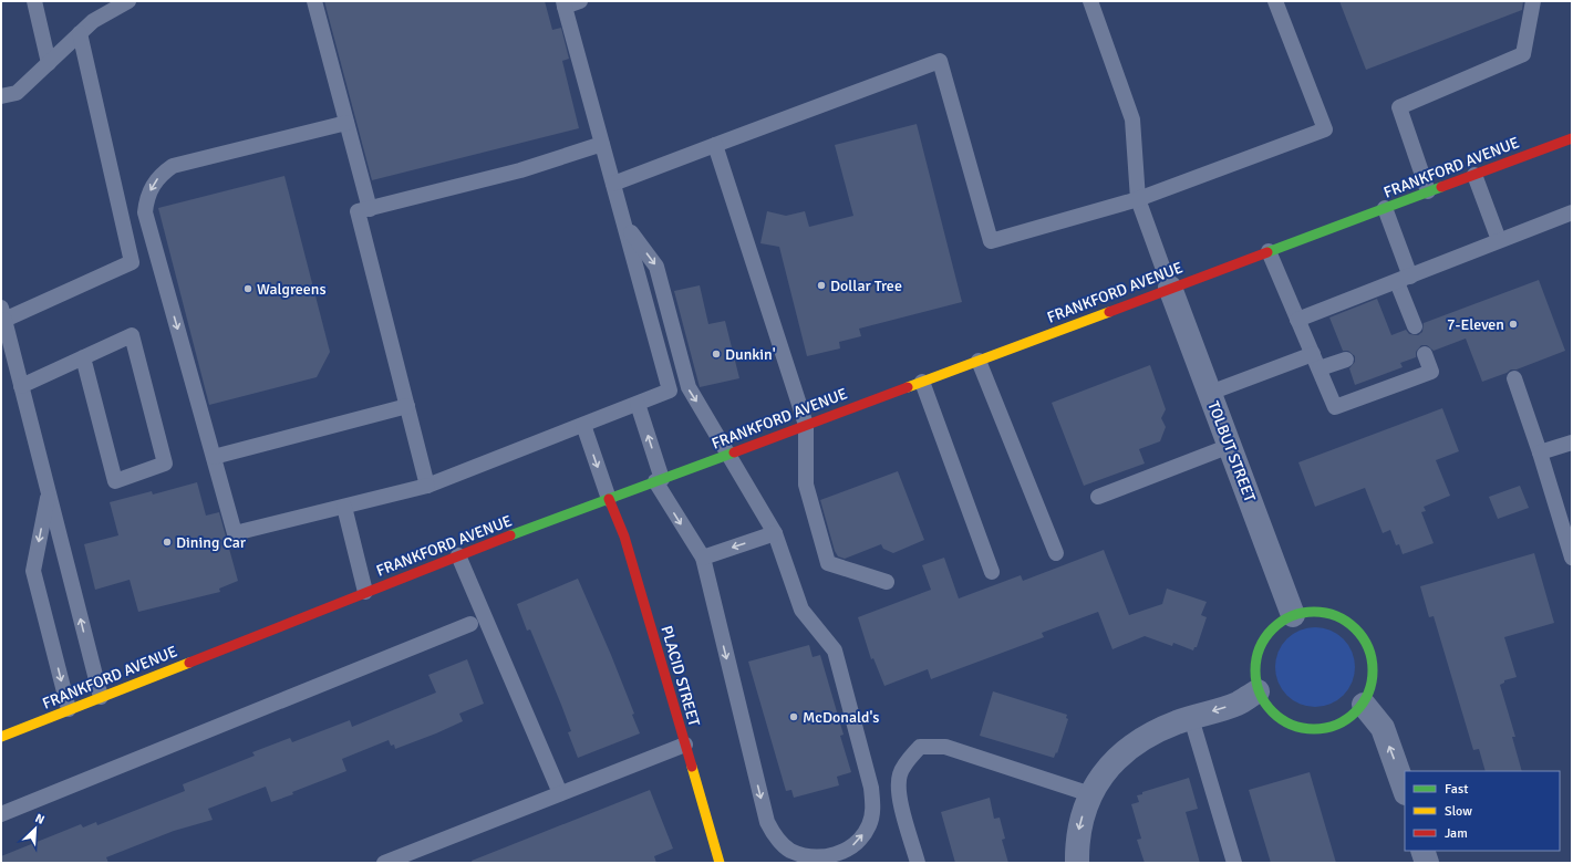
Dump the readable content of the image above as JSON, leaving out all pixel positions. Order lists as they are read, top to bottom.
{
  "streets": {
    "main road": ["FRANKFORD AVENUE", "PLACID STREET"],
    "street": ["TOLBUT STREET"]
  },
  "crossings": [
    ["FRANKFORD AVENUE", "TOLBUT STREET"],
    ["FRANKFORD AVENUE", "PLACID STREET"]
  ],
  "places": [
    "Dollar Tree",
    "Walgreens",
    "7-Eleven",
    "Dunkin'",
    "Dining Car",
    "McDonald's"
  ],
  "legend": ["Fast", "Slow", "Jam"],
  "north": "top right"
}
